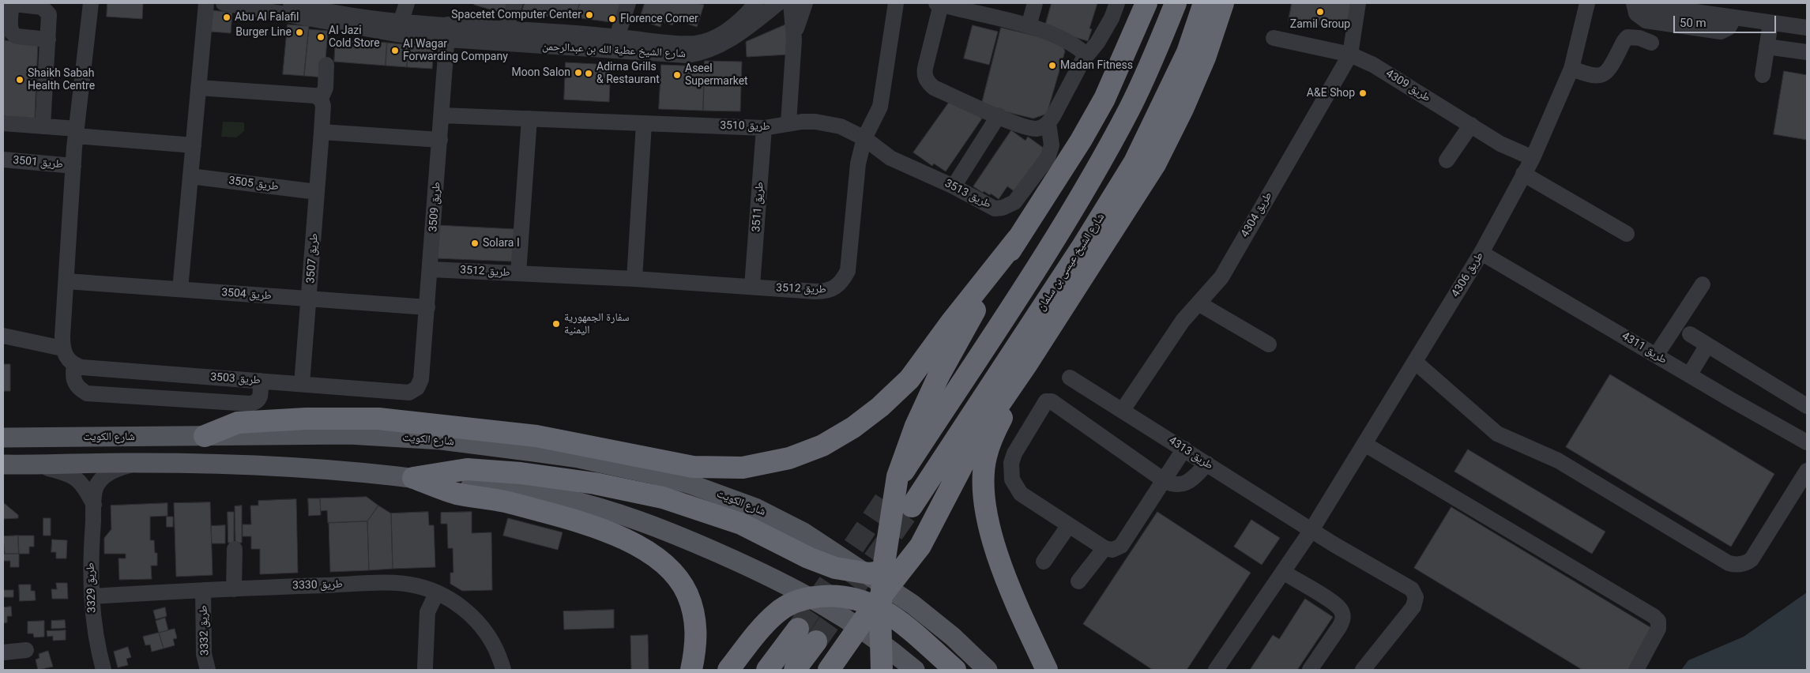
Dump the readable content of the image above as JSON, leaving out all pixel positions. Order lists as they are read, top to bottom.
{
  "streets": {
    "highway": ["شارع الشيخ عيسى بن سلمان"],
    "main road": ["شارع الكويت"],
    "street": [
      "شارع الشيخ عطية الله بن عبدالرحمن",
      "طريق 4309",
      "طريق 3510",
      "طريق 3501",
      "طريق 3505",
      "طريق 3513",
      "طريق 3509",
      "طريق 3511",
      "طريق 4304",
      "طريق 3507",
      "طريق 3512",
      "طريق 4306",
      "طريق 3504",
      "طريق 4311",
      "طريق 3503",
      "طريق 4313",
      "طريق 3330",
      "طريق 3329",
      "طريق 3332"
    ]
  },
  "crossings": [
    ["شارع الشيخ عطية الله بن عبدالرحمن", "طريق 3509"],
    ["طريق 4309", "طريق 4304"],
    ["طريق 4309", "طريق 4306"],
    ["طريق 3510", "طريق 3513"],
    ["طريق 3510", "طريق 3509"],
    ["طريق 3510", "طريق 3511"],
    ["طريق 3510", "طريق 3512"],
    ["طريق 3505", "طريق 3507"],
    ["طريق 3513", "طريق 3512"],
    ["طريق 3509", "طريق 3512"],
    ["طريق 3509", "طريق 3504"],
    ["طريق 3509", "طريق 3503"],
    ["طريق 3511", "طريق 3512"],
    ["طريق 4304", "طريق 4313"],
    ["طريق 3507", "طريق 3504"],
    ["طريق 3507", "طريق 3503"],
    ["طريق 4306", "طريق 4311"],
    ["طريق 4306", "طريق 4313"],
    ["طريق 3330", "طريق 3329"],
    ["طريق 3330", "طريق 3332"]
  ],
  "places": [
    "Zamil Group",
    "Spacetet Computer Center",
    "Abu Al Falafil",
    "Florence Corner",
    "Burger Line",
    "Al Jazi Cold Store",
    "Al Wagar Forwarding Company",
    "Madan Fitness",
    "Moon Salon",
    "Adirna Grills & Restaurant",
    "Aseel Supermarket",
    "Shaikh Sabah Health Centre",
    "A&E Shop",
    "Solara I",
    "سفارة الجمهورية اليمنية"
  ],
  "scale_bar": "50 m"
}
